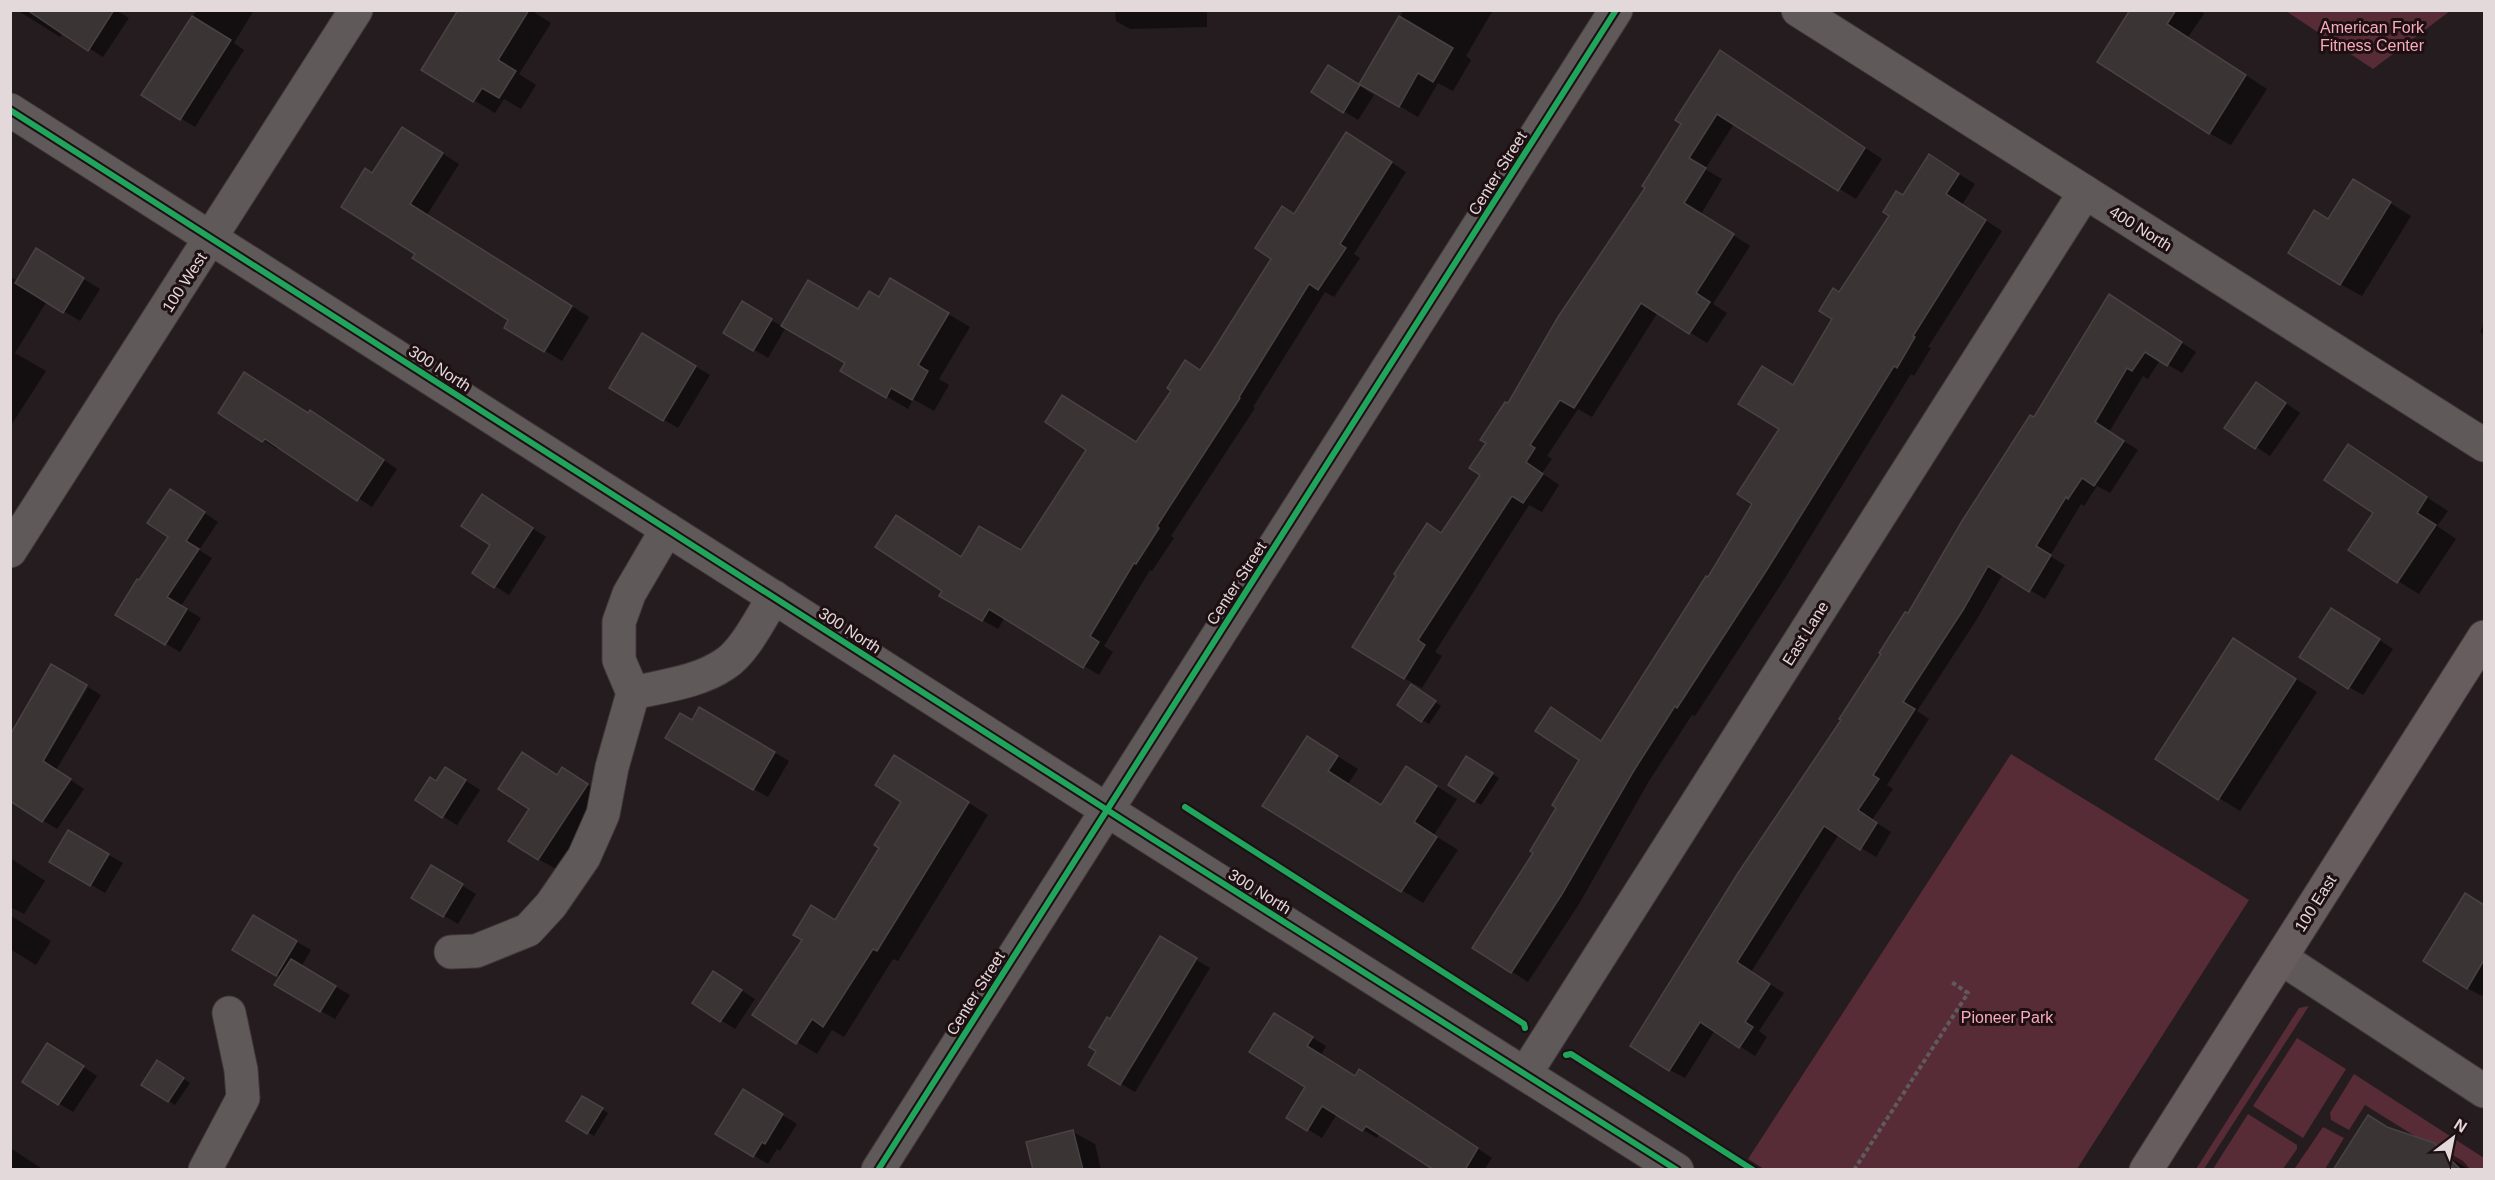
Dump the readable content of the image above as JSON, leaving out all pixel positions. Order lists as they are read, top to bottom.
{
  "streets": {
    "main road": ["100 East"],
    "street": [
      "Center Street",
      "400 North",
      "100 West",
      "300 North",
      "East Lane"
    ]
  },
  "crossings": [
    ["Center Street", "300 North"],
    ["400 North", "East Lane"],
    ["100 West", "300 North"],
    ["300 North", "East Lane"]
  ],
  "parks": ["American Fork Fitness Center", "Pioneer Park"],
  "north": "top right"
}
